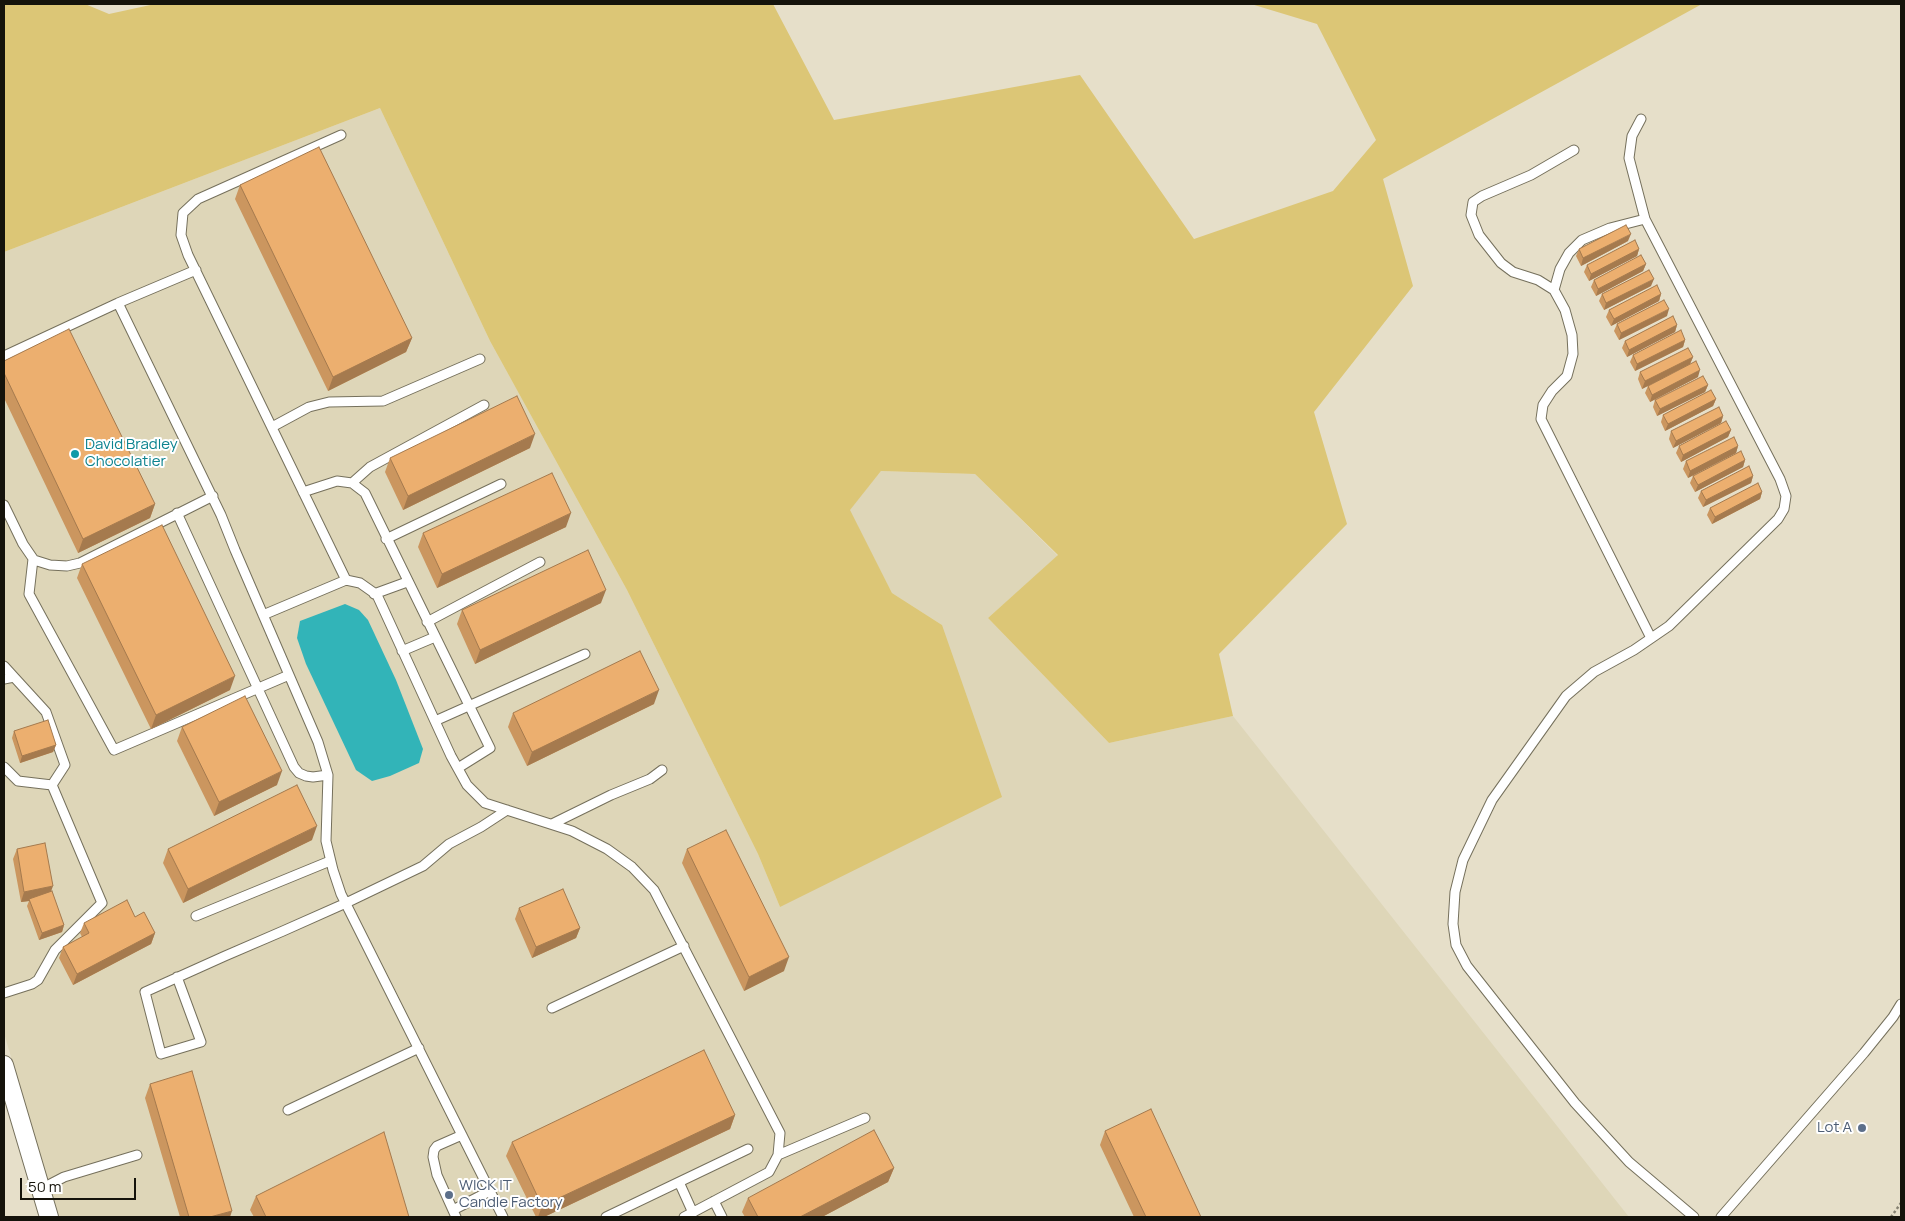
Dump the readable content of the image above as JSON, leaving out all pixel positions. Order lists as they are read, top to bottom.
{
  "places": ["David Bradley Chocolatier", "Lot A", "WICK IT Candle Factory"],
  "scale_bar": "50 m"
}
